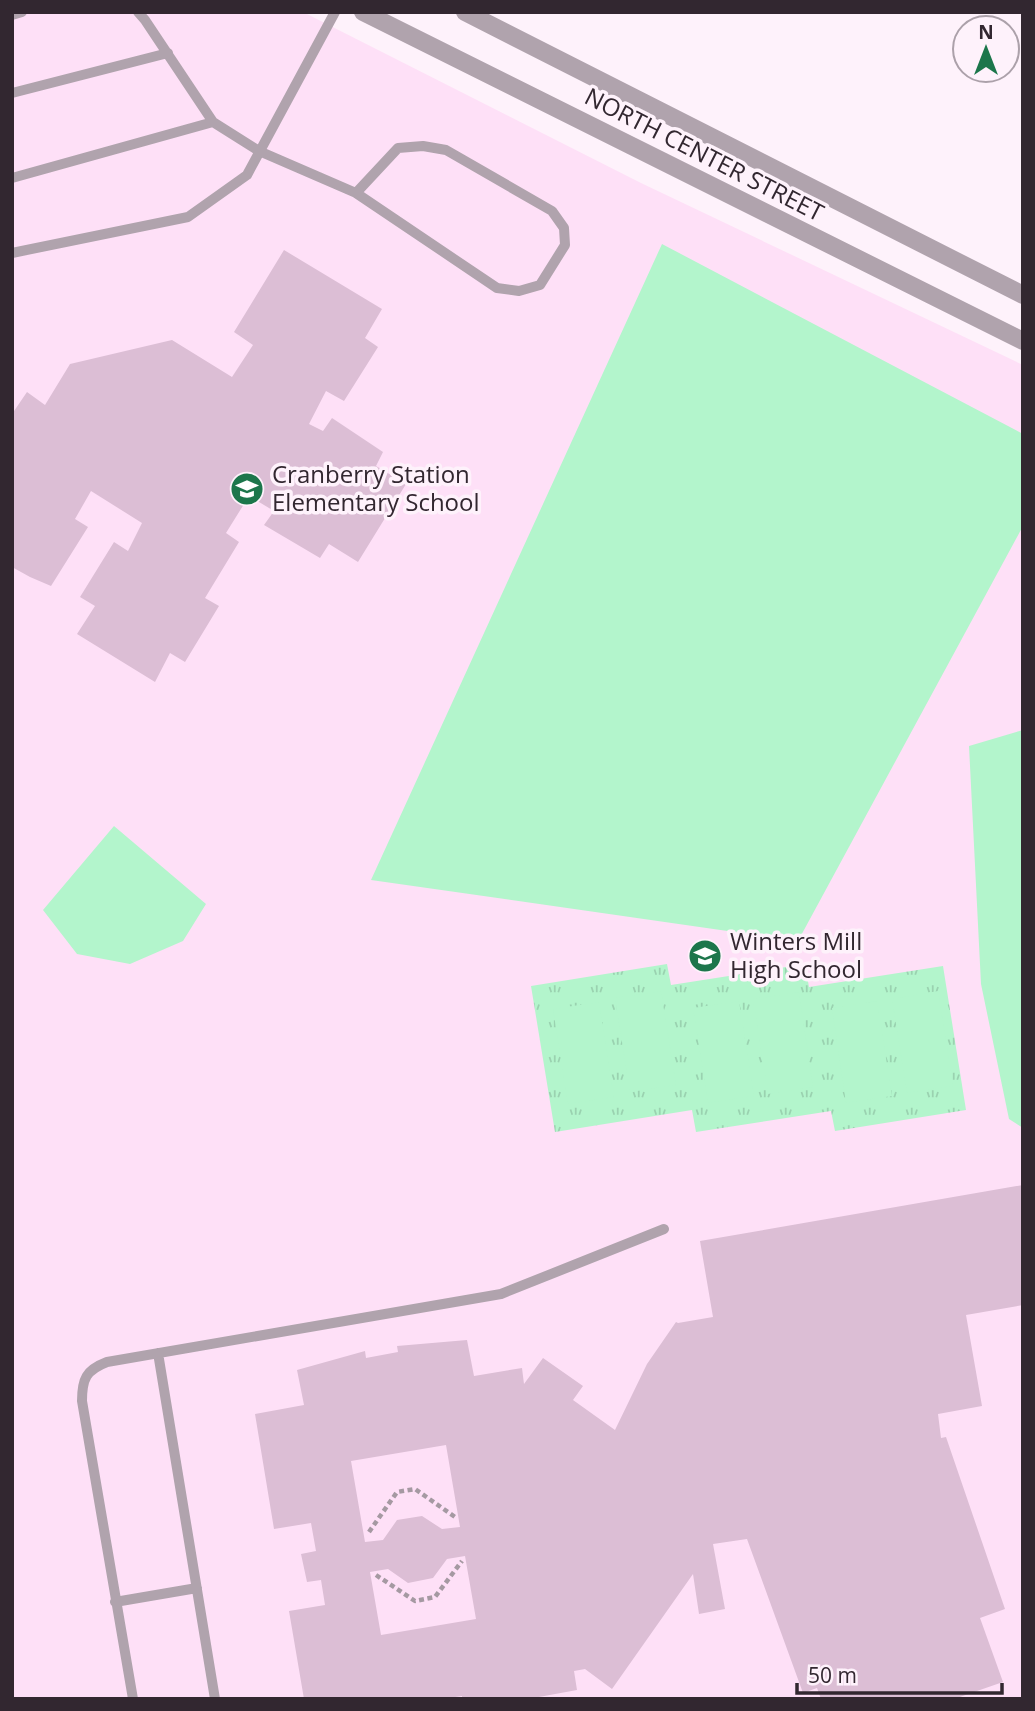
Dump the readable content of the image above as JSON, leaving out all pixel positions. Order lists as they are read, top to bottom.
{
  "streets": {
    "street": ["NORTH CENTER STREET"]
  },
  "places": {
    "school or university": ["Cranberry Station Elementary School", "Winters Mill High School"]
  },
  "scale_bar": "50 m",
  "north": "top"
}
